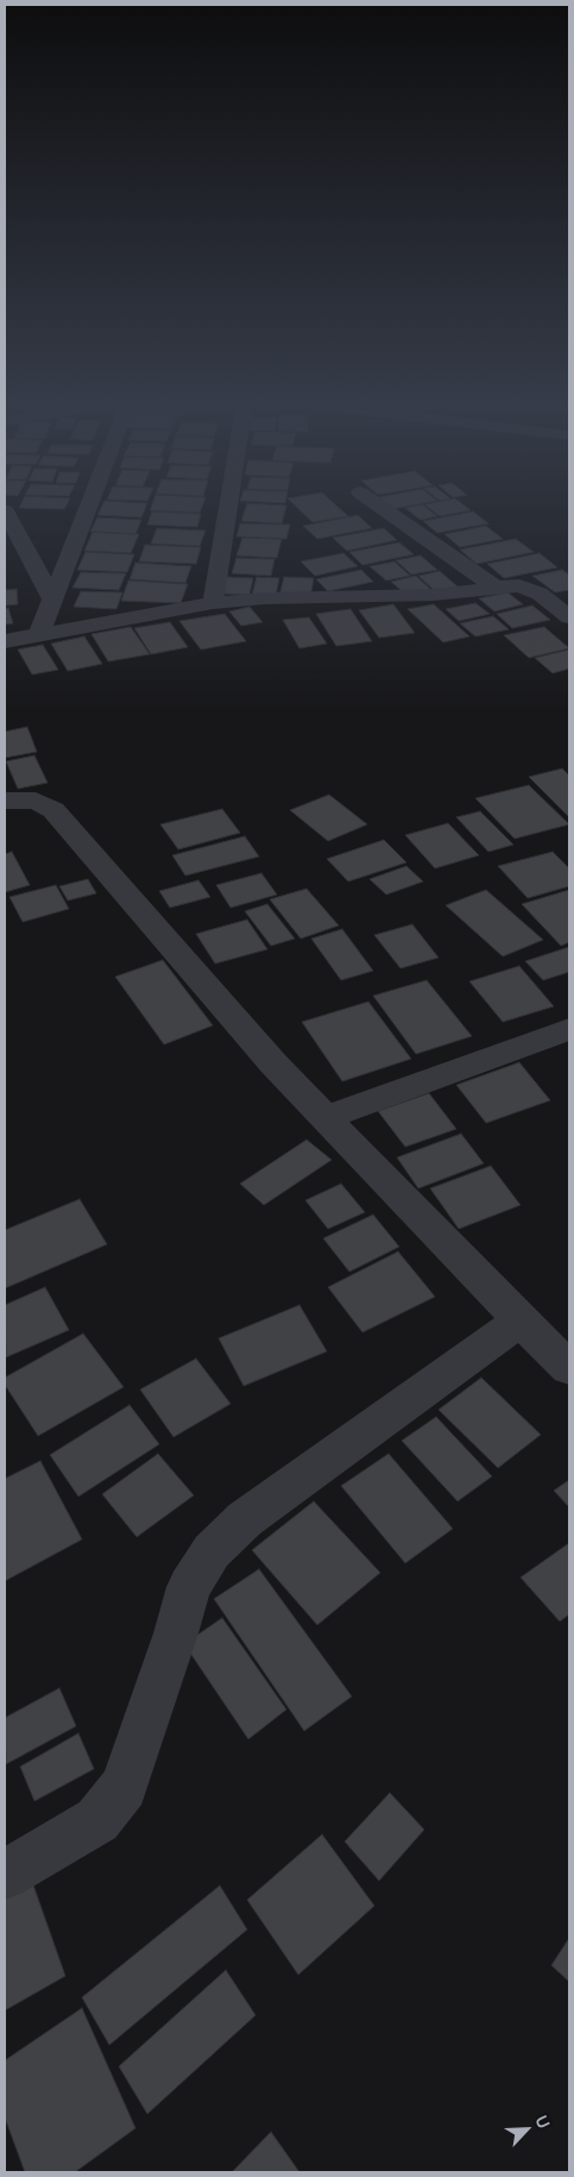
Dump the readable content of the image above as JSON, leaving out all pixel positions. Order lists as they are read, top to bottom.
{
  "north": "top right"
}
